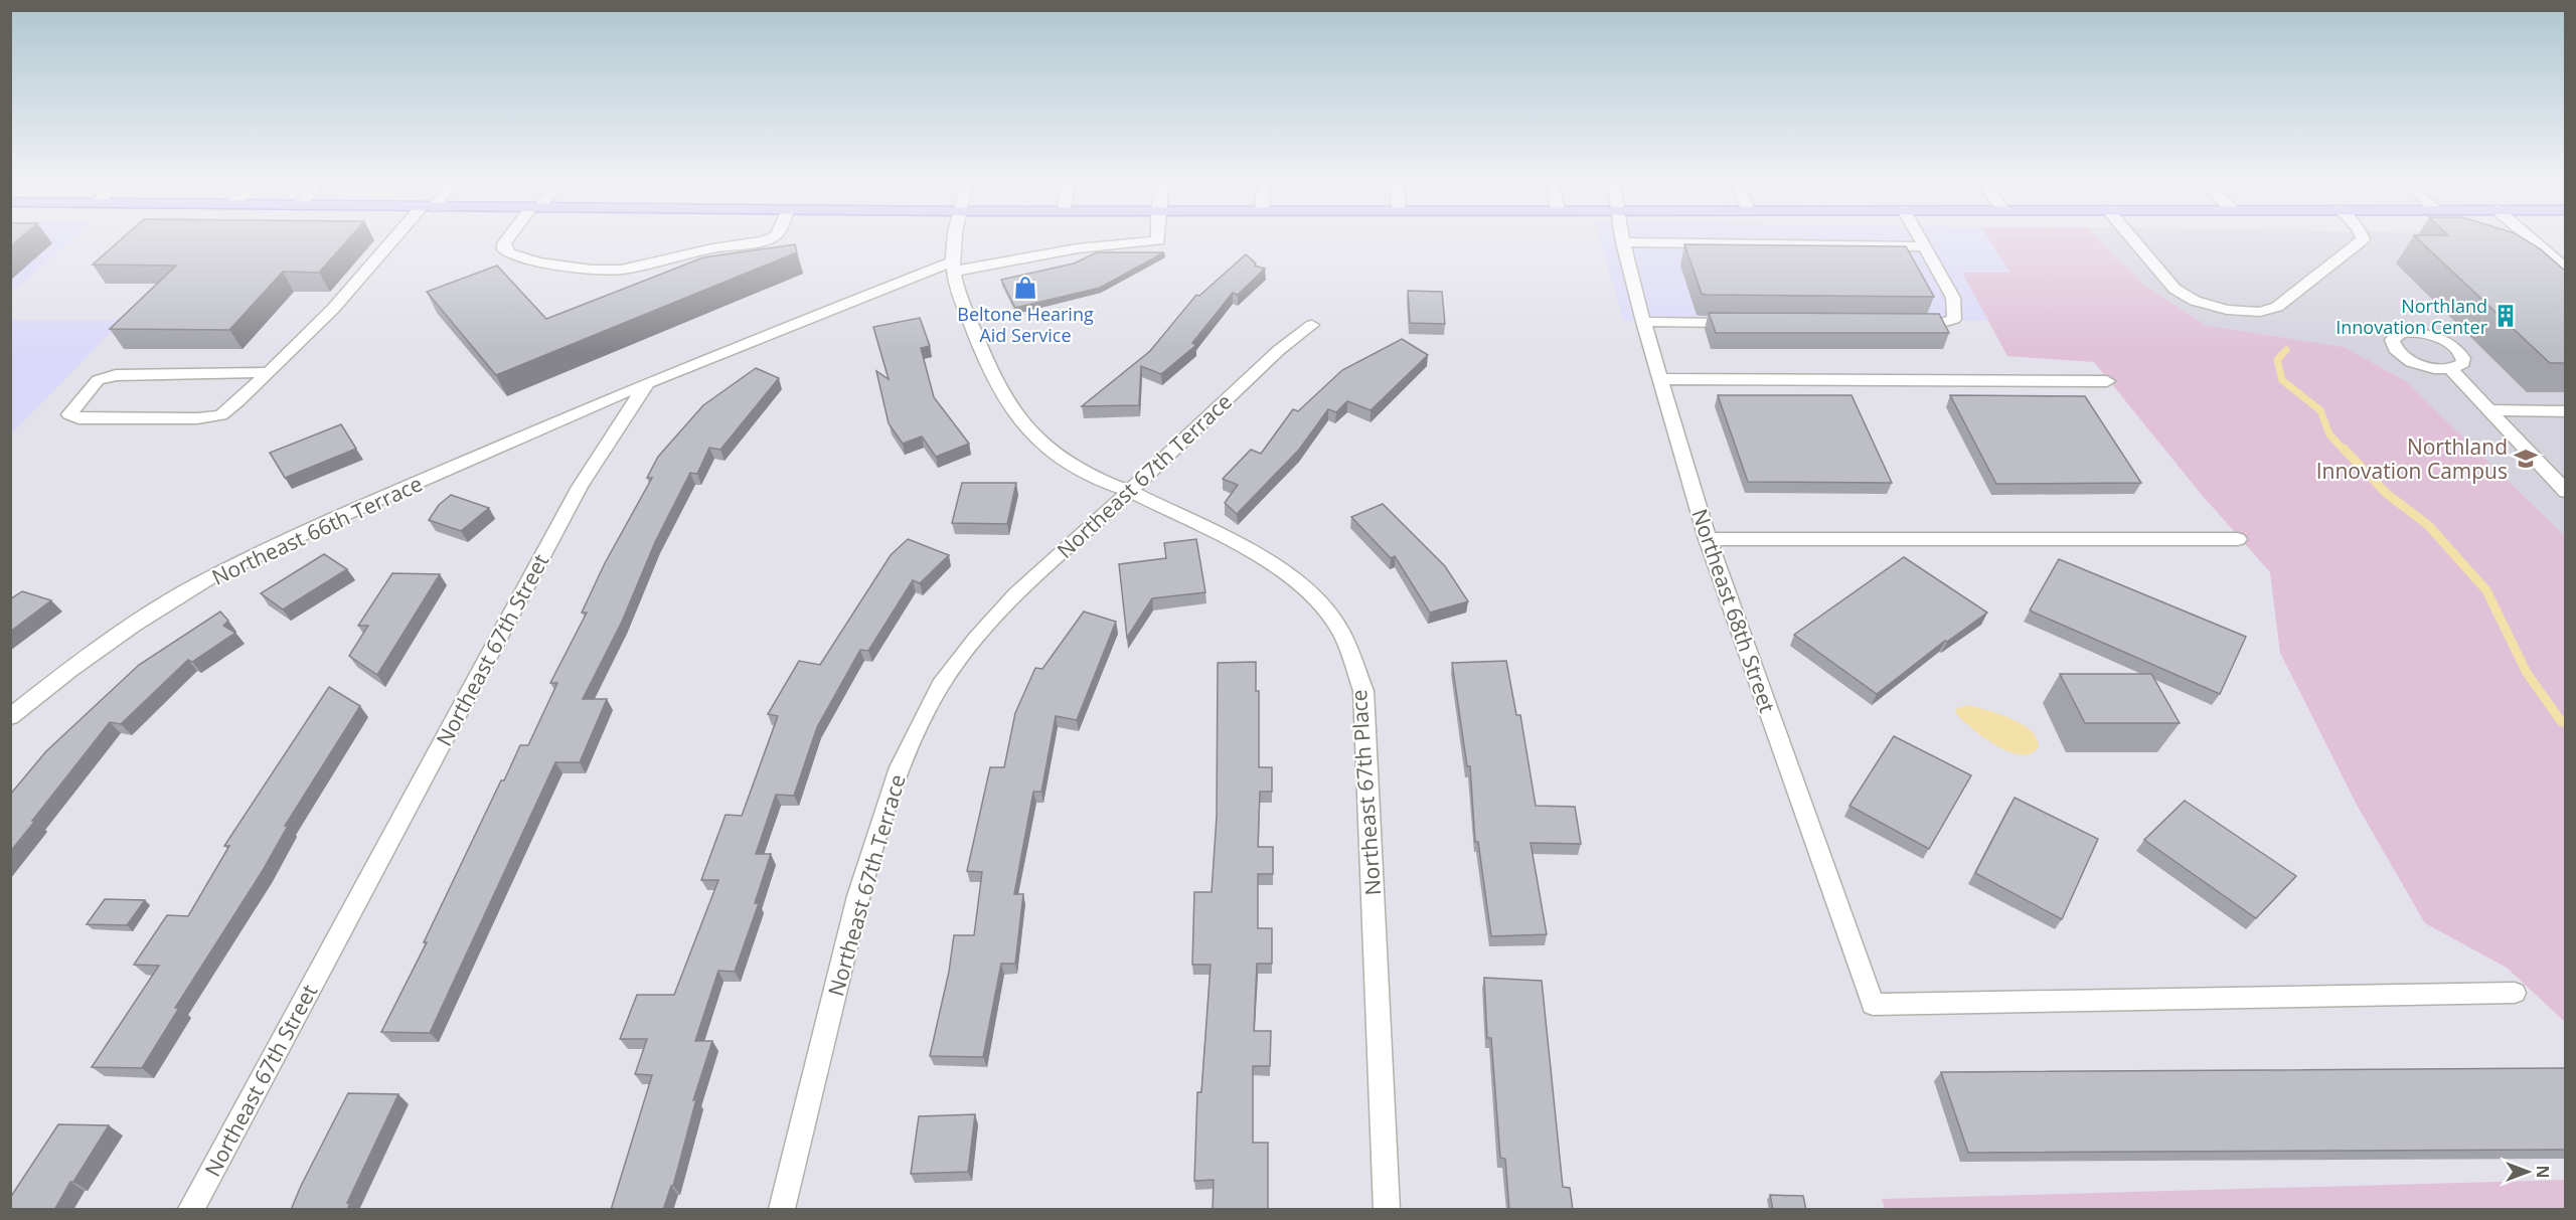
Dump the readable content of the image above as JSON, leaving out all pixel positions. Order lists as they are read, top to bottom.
{
  "streets": {
    "street": [
      "Northeast 67th Terrace",
      "Northeast 66th Terrace",
      "Northeast 68th Street",
      "Northeast 67th Street",
      "Northeast 67th Place"
    ]
  },
  "crossings": [
    ["Northeast 67th Terrace", "Northeast 67th Place"],
    ["Northeast 66th Terrace", "Northeast 67th Street"]
  ],
  "places": {
    "shop": ["Beltone Hearing Aid Service"],
    "building": ["Northland Innovation Center"],
    "school or university": ["Northland Innovation Campus"]
  },
  "north": "right"
}
